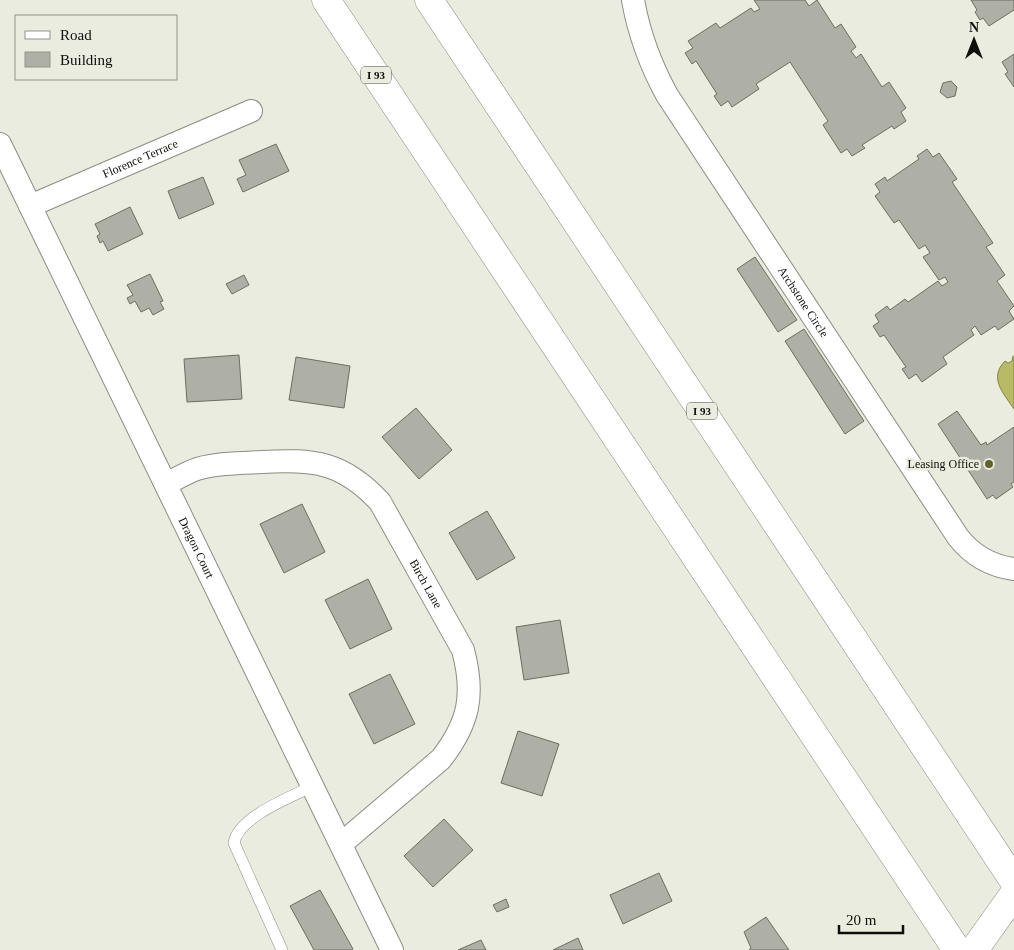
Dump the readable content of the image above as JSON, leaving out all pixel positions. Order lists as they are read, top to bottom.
{
  "streets": {
    "main road": ["I 93"],
    "street": [
      "Florence Terrace",
      "Archstone Circle",
      "Dragon Court",
      "Birch Lane"
    ]
  },
  "crossings": [
    ["Florence Terrace", "Dragon Court"],
    ["Dragon Court", "Birch Lane"]
  ],
  "places": ["Leasing Office"],
  "legend": ["Road", "Building"],
  "scale_bar": "20 m",
  "north": "top"
}
